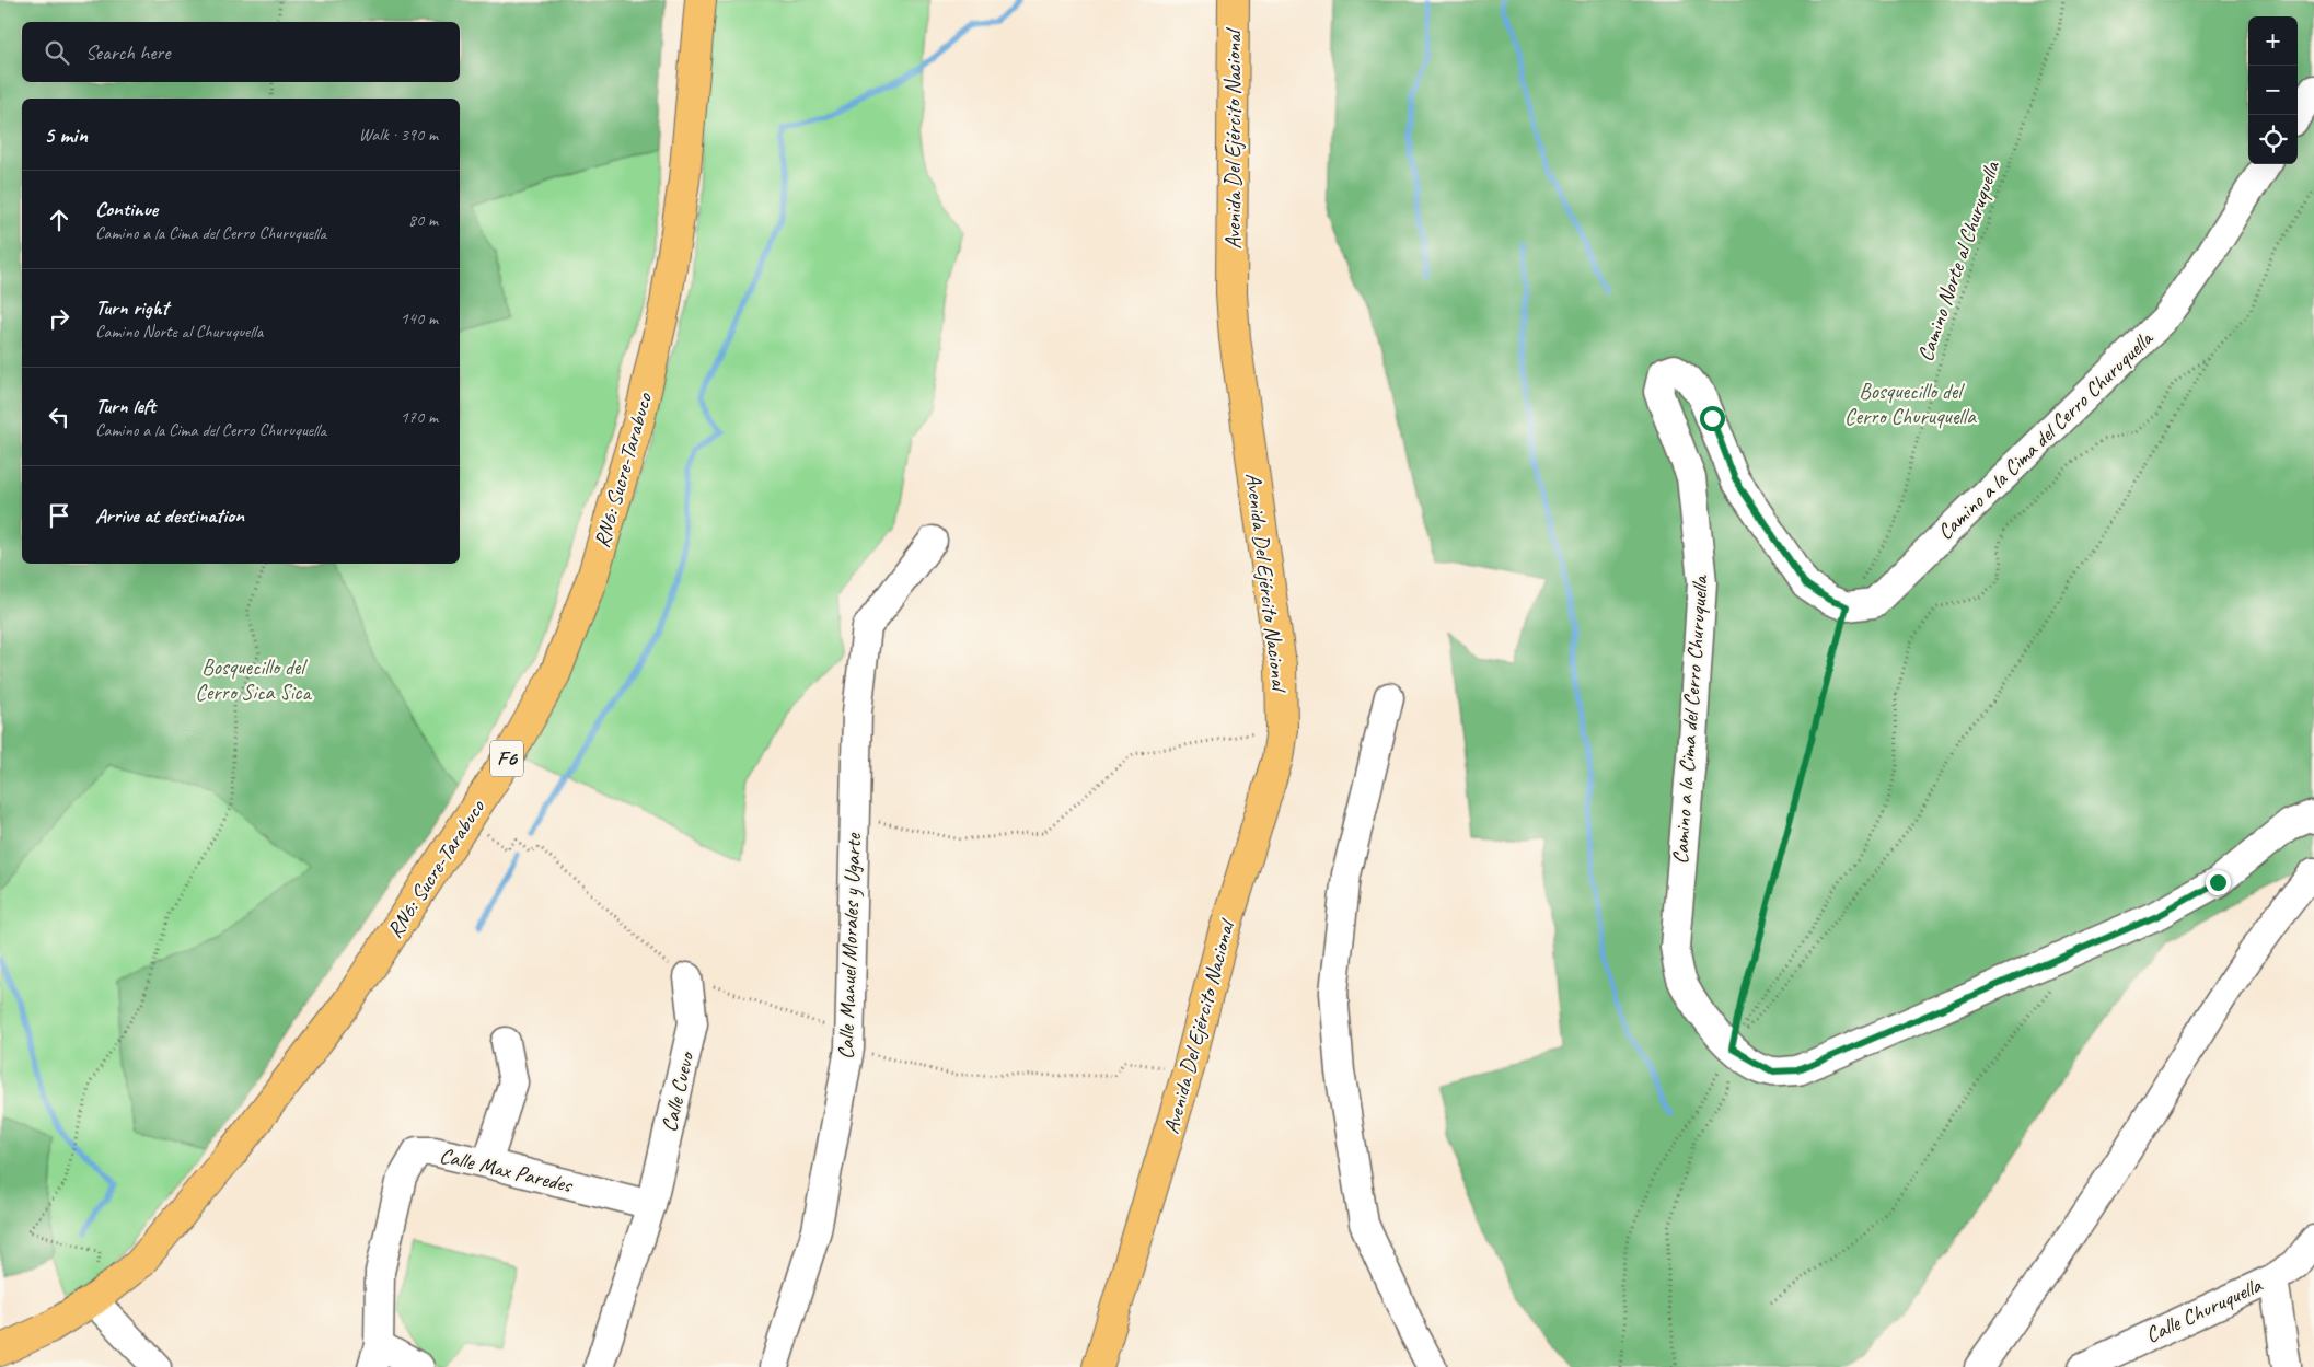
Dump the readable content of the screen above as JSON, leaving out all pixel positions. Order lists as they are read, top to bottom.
{
  "streets": {
    "main road": ["Avenida Del Ejército Nacional", "RN6: Sucre-Tarabuco", "F6"],
    "street": [
      "Camino a la Cima del Cerro Churuquella",
      "Calle Manuel Morales y Ugarte",
      "Calle Cuevo",
      "Calle Max Paredes",
      "Calle Churuquella"
    ],
    "path": ["Camino Norte al Churuquella"]
  },
  "crossings": [
    ["Camino Norte al Churuquella", "Camino a la Cima del Cerro Churuquella"],
    ["Calle Cuevo", "Calle Max Paredes"]
  ],
  "parks": ["Bosquecillo del Cerro Churuquella", "Bosquecillo del Cerro Sica Sica"],
  "page": {
    "map_buttons": ["+", "−"],
    "search": "Search here",
    "heading": ["5 min", "Walk · 390 m"],
    "list": [
      ["Continue", "Camino a la Cima del Cerro Churuquella", "80 m"],
      ["Turn right", "Camino Norte al Churuquella", "140 m"],
      ["Turn left", "Camino a la Cima del Cerro Churuquella", "170 m"],
      "Arrive at destination"
    ]
  }
}
